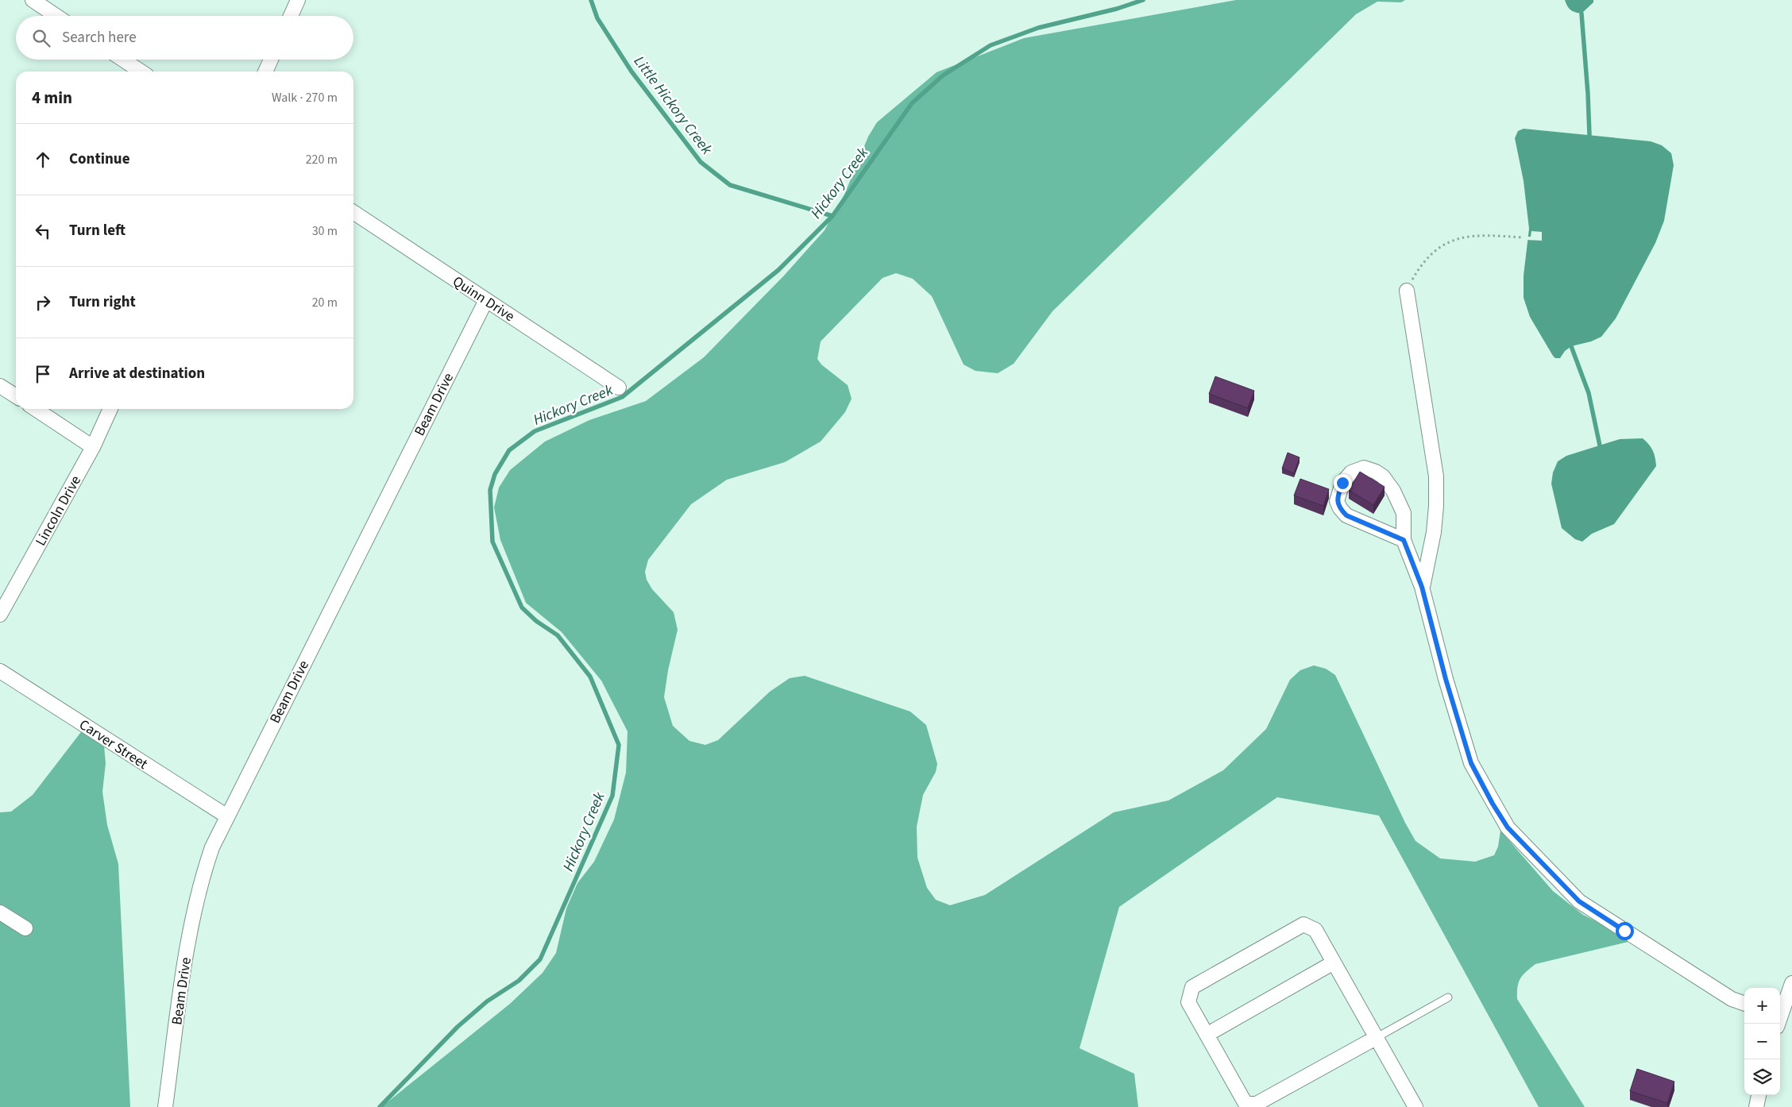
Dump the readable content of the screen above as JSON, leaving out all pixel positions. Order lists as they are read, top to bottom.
{
  "streets": {
    "street": [
      "Quinn Drive",
      "Beam Drive",
      "Lincoln Drive",
      "Carver Street"
    ]
  },
  "crossings": [
    ["Quinn Drive", "Beam Drive"],
    ["Beam Drive", "Carver Street"]
  ],
  "water": ["Little Hickory Creek", "Hickory Creek"],
  "page": {
    "search": "Search here",
    "heading": ["4 min", "Walk · 270 m"],
    "list": [
      ["Continue", "220 m"],
      ["Turn left", "30 m"],
      ["Turn right", "20 m"],
      "Arrive at destination"
    ],
    "map_buttons": ["+", "−"]
  }
}
